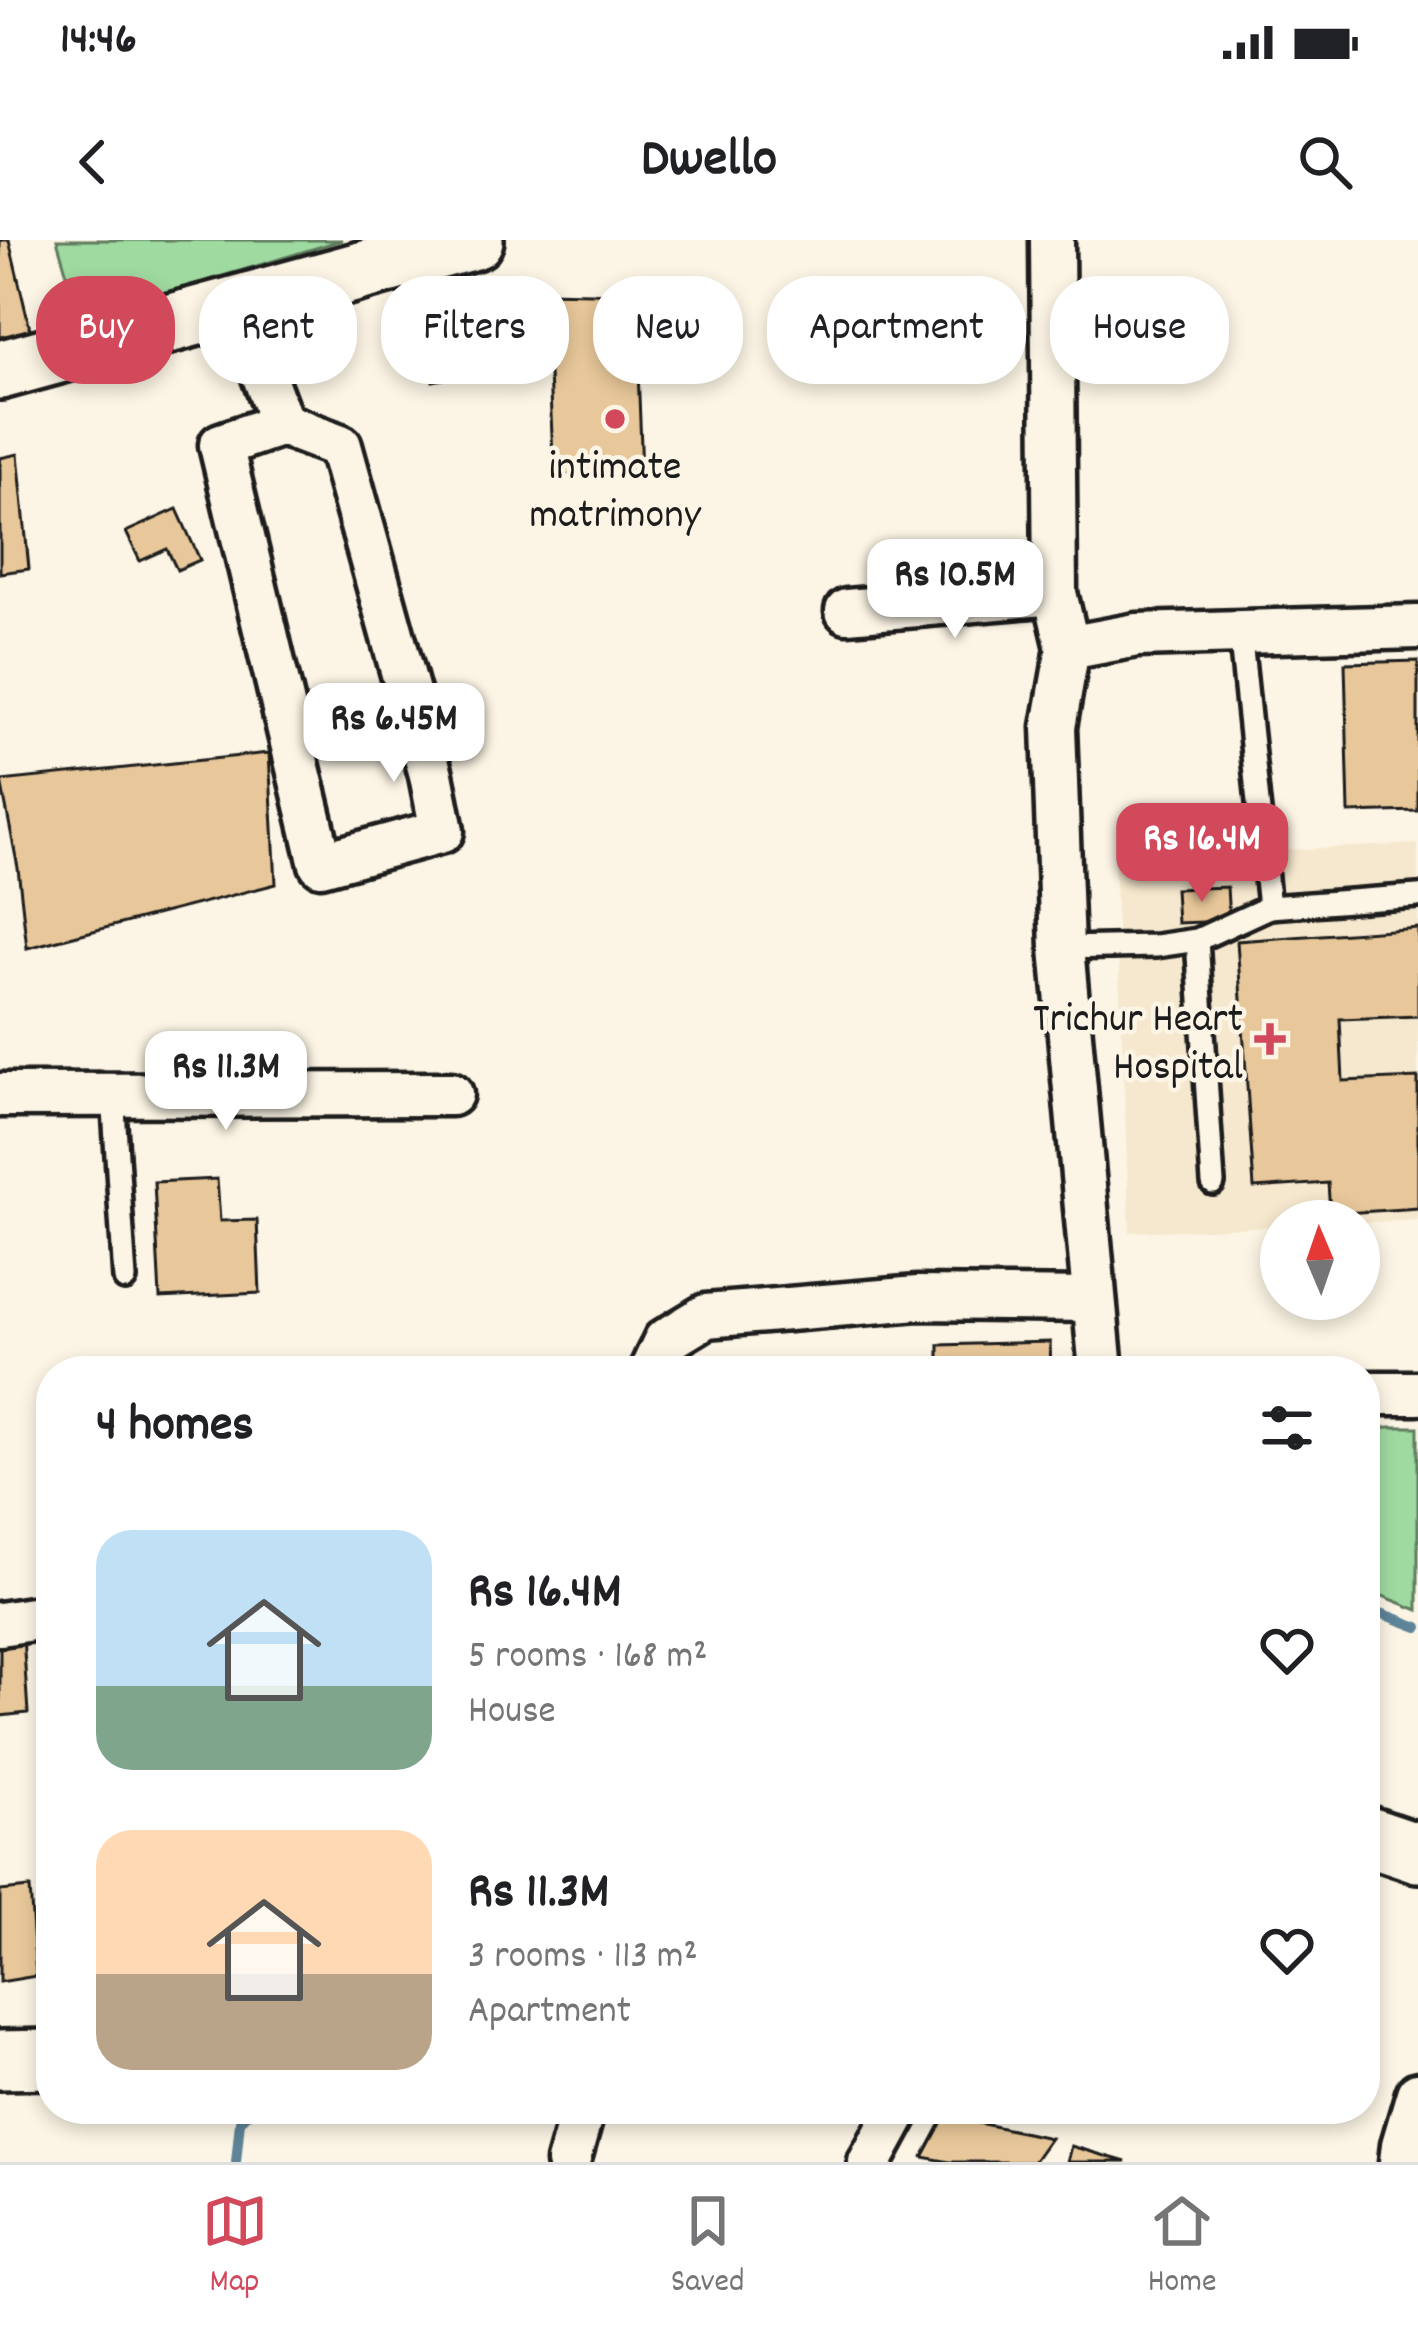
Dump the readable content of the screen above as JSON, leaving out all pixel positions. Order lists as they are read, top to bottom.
{
  "places": {
    "other": ["intimate matrimony"],
    "health": ["Trichur Heart Hospital"]
  },
  "north": "top",
  "page": {
    "status": "14:46",
    "header": "Dwello",
    "chip": [
      "Buy",
      "Rent",
      "Filters",
      "New",
      "Apartment",
      "House"
    ],
    "price": [
      "Rs 10.5M",
      "Rs 6.45M",
      "Rs 16.4M",
      "Rs 11.3M"
    ],
    "heading": "4 homes",
    "list": [
      {
        "name": "Rs 16.4M",
        "note": "5 rooms · 168 m² · House"
      },
      {
        "name": "Rs 11.3M",
        "note": "3 rooms · 113 m² · Apartment"
      }
    ],
    "tabs": ["Map", "Saved", "Home"]
  }
}
